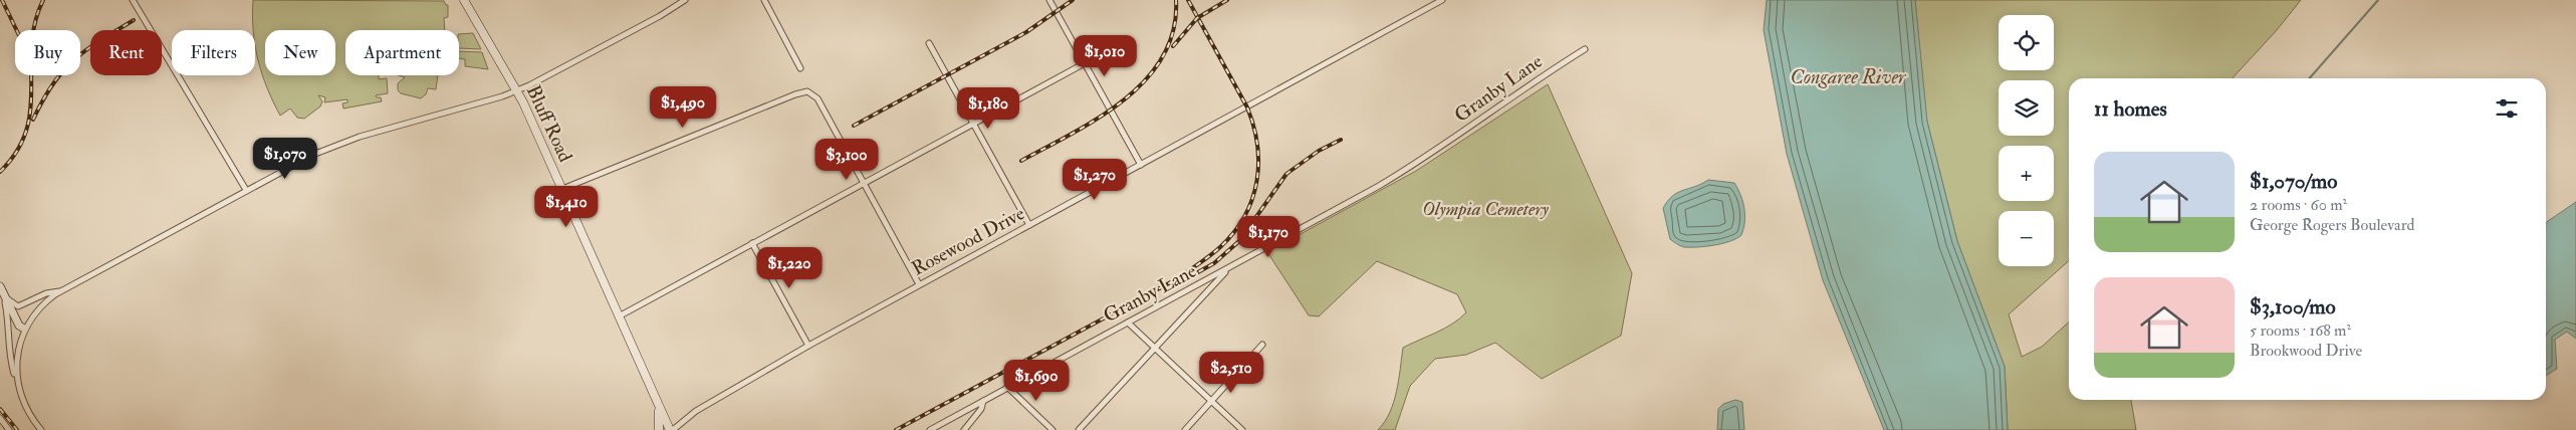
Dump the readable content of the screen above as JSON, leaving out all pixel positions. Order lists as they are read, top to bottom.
{
  "streets": {
    "main road": ["Bluff Road"],
    "street": ["Granby Lane", "Rosewood Drive"]
  },
  "crossings": [
    ["Bluff Road", "Rosewood Drive"]
  ],
  "water": ["Congaree River"],
  "parks": ["Olympia Cemetery"],
  "page": {
    "map_buttons": ["+", "−"],
    "chip": [
      "Buy",
      "Rent",
      "Filters",
      "New",
      "Apartment"
    ],
    "price": [
      "$1,010",
      "$1,490",
      "$1,180",
      "$1,070",
      "$3,100",
      "$1,270",
      "$1,410",
      "$1,170",
      "$1,220",
      "$2,510",
      "$1,690"
    ],
    "heading": "11 homes",
    "list": [
      {
        "name": "$1,070/mo",
        "note": "2 rooms · 60 m² · George Rogers Boulevard"
      },
      {
        "name": "$3,100/mo",
        "note": "5 rooms · 168 m² · Brookwood Drive"
      }
    ]
  }
}
